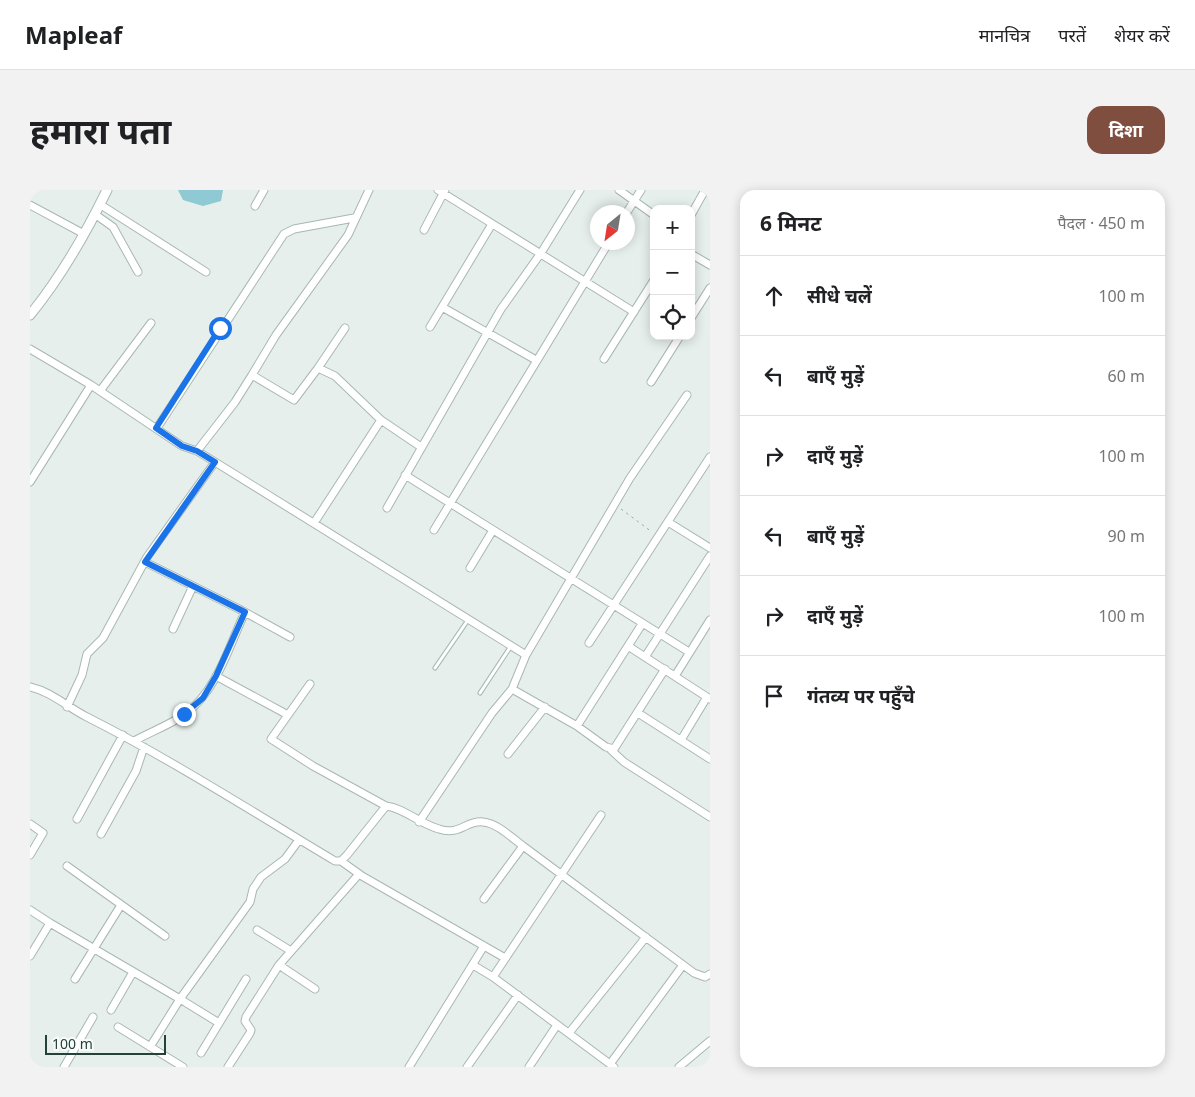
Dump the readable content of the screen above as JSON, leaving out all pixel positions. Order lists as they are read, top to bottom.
{
  "scale_bar": "100 m",
  "north": "bottom left",
  "page": {
    "header": "Mapleaf",
    "nav": ["मानचित्र", "परतें", "शेयर करें"],
    "buttons": "दिशा",
    "title": "हमारा पता",
    "heading": ["6 मिनट", "पैदल · 450 m"],
    "map_buttons": ["+", "−"],
    "list": [
      ["सीधे चलें", "100 m"],
      ["बाएँ मुड़ें", "60 m"],
      ["दाएँ मुड़ें", "100 m"],
      ["बाएँ मुड़ें", "90 m"],
      ["दाएँ मुड़ें", "100 m"],
      "गंतव्य पर पहुँचे"
    ],
    "scale": "100 m"
  }
}
